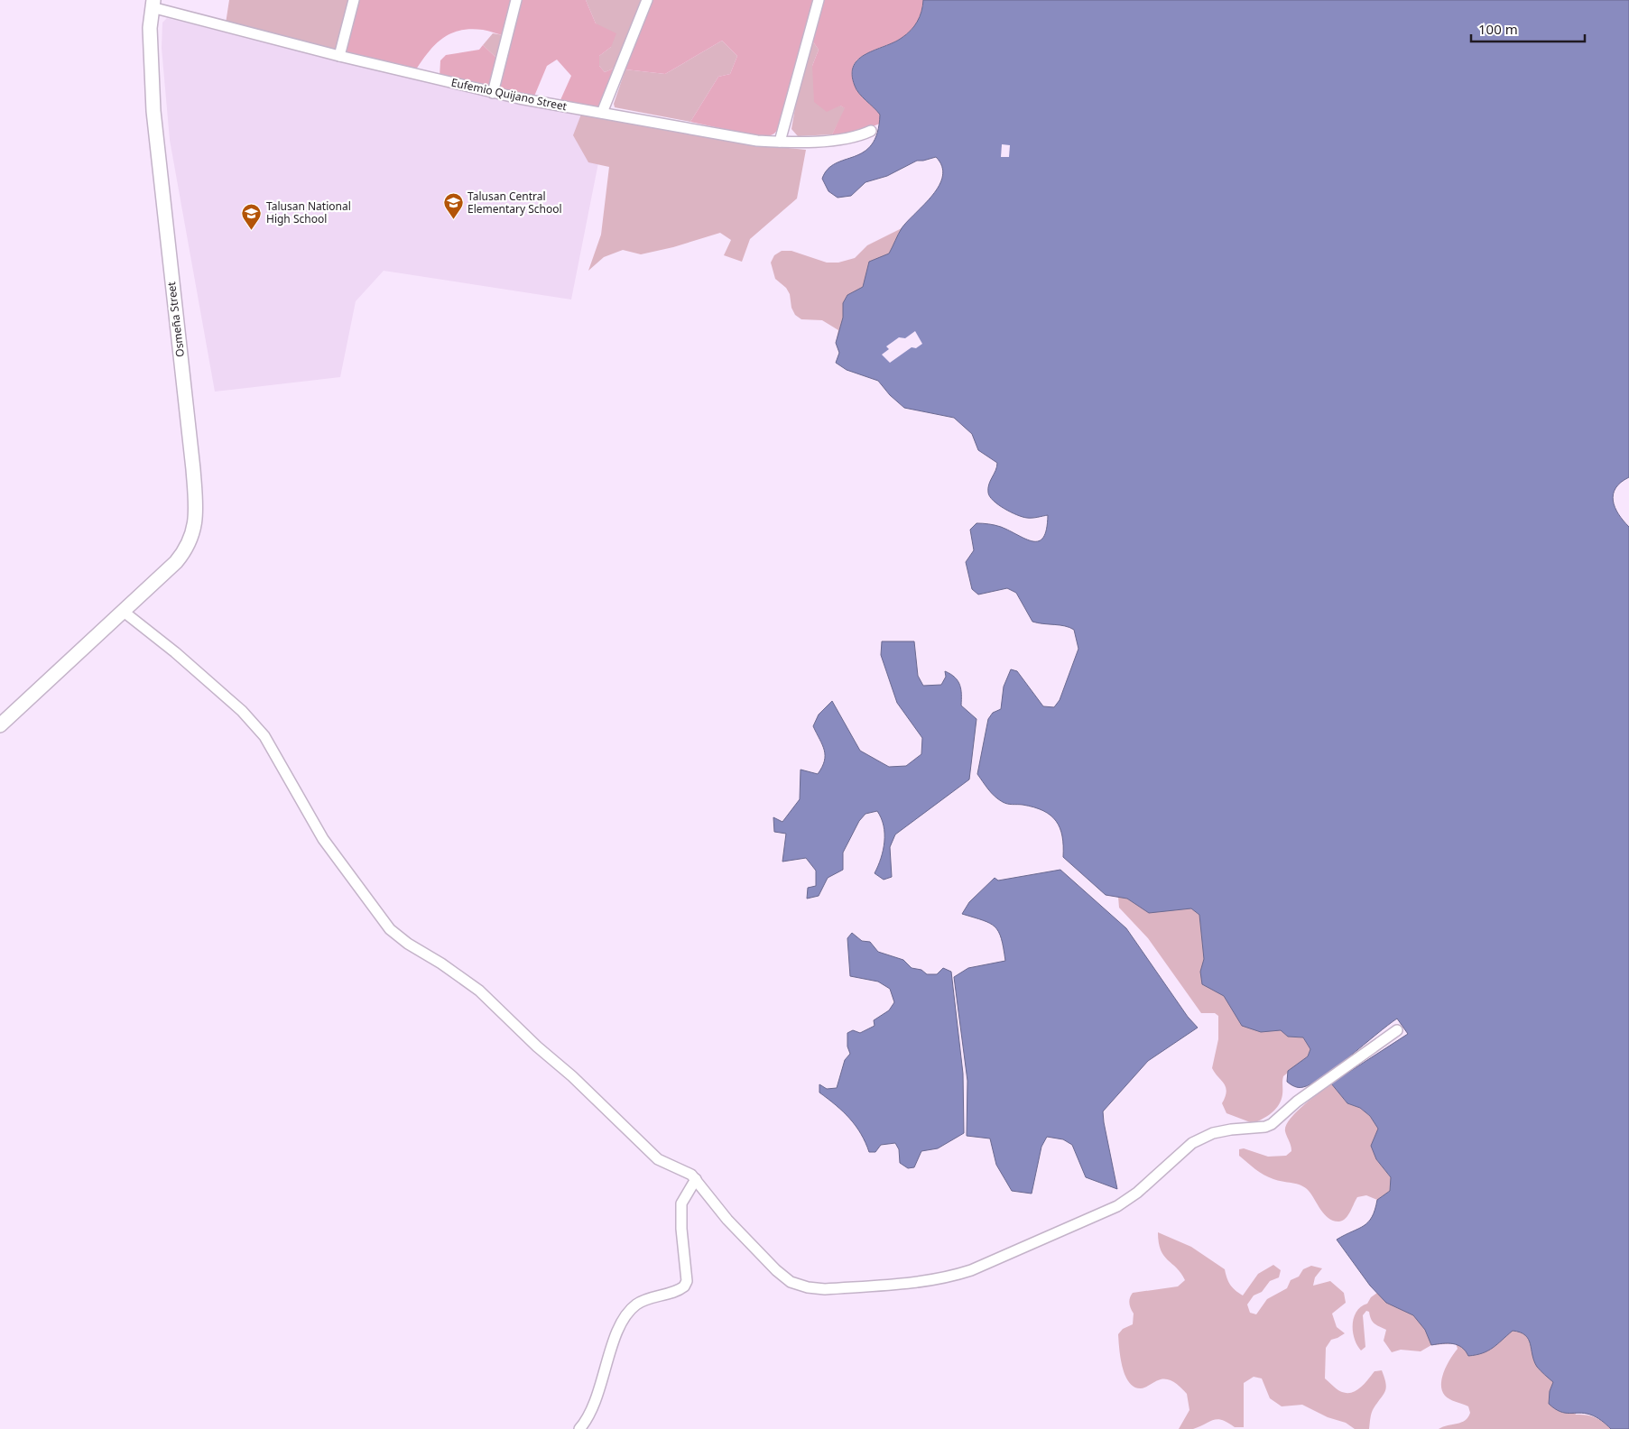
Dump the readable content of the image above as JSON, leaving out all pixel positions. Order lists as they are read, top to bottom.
{
  "streets": {
    "main road": ["Osmeña Street"],
    "street": ["Eufemio Quijano Street"]
  },
  "crossings": [
    ["Eufemio Quijano Street", "Osmeña Street"]
  ],
  "places": {
    "school or university": ["Talusan Central Elementary School", "Talusan National High School"]
  },
  "scale_bar": "100 m"
}
